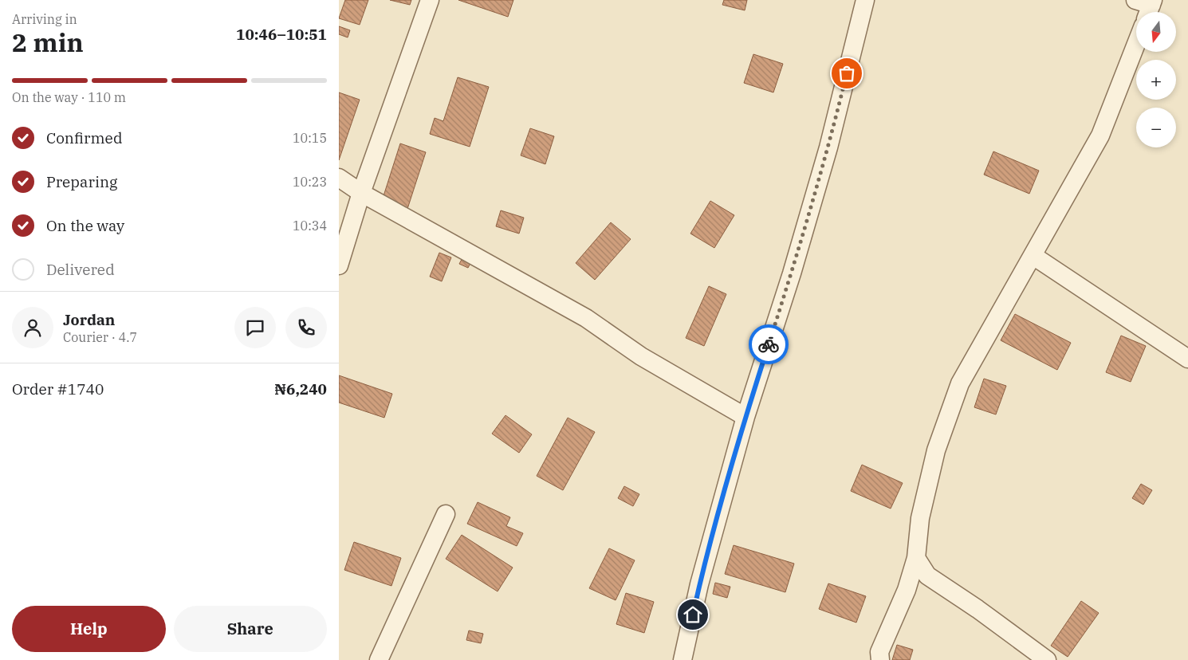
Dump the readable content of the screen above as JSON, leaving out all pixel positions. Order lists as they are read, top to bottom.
{
  "north": "bottom",
  "page": {
    "heading": ["2 min", "Arriving in", "10:46–10:51"],
    "panel": [
      "Jordan",
      "Courier · 4.7",
      "Order #1740",
      "₦6,240"
    ],
    "map_buttons": ["+", "−"],
    "bar": "On the way · 110 m",
    "list": [
      ["Confirmed", "10:15"],
      ["Preparing", "10:23"],
      ["On the way", "10:34"],
      "Delivered"
    ],
    "buttons": ["Help", "Share"]
  }
}
